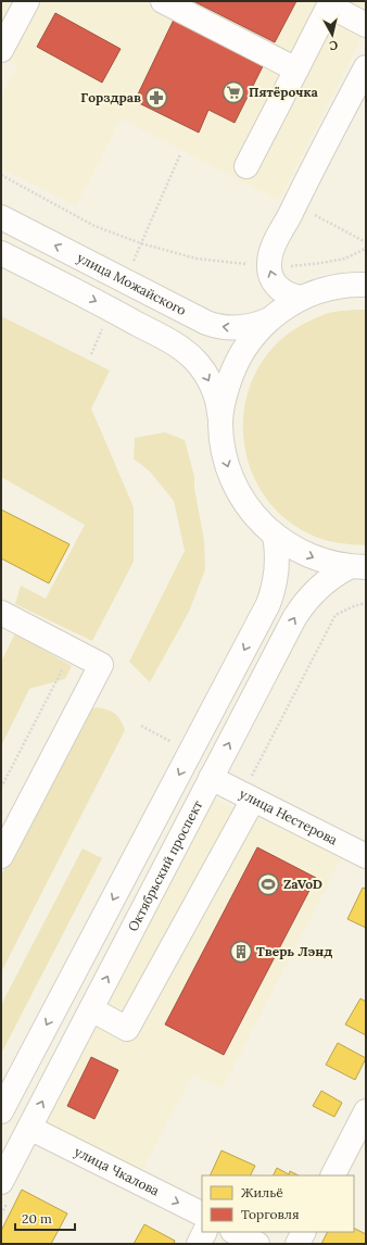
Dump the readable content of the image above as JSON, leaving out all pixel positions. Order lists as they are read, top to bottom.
{
  "streets": {
    "main road": [
      "улица Можайского",
      "улица Нестерова",
      "Октябрьский проспект",
      "улица Чкалова"
    ]
  },
  "crossings": [
    ["улица Нестерова", "Октябрьский проспект"],
    ["Октябрьский проспект", "улица Чкалова"]
  ],
  "one_way": ["улица Чкалова"],
  "places": {
    "supermarket": ["Пятёрочка"],
    "pharmacy": ["Горздрав"],
    "sports": ["ZaVoD"],
    "building": ["Тверь Лэнд"]
  },
  "legend": ["Жильё", "Торговля"],
  "scale_bar": "20 m",
  "north": "bottom"
}
